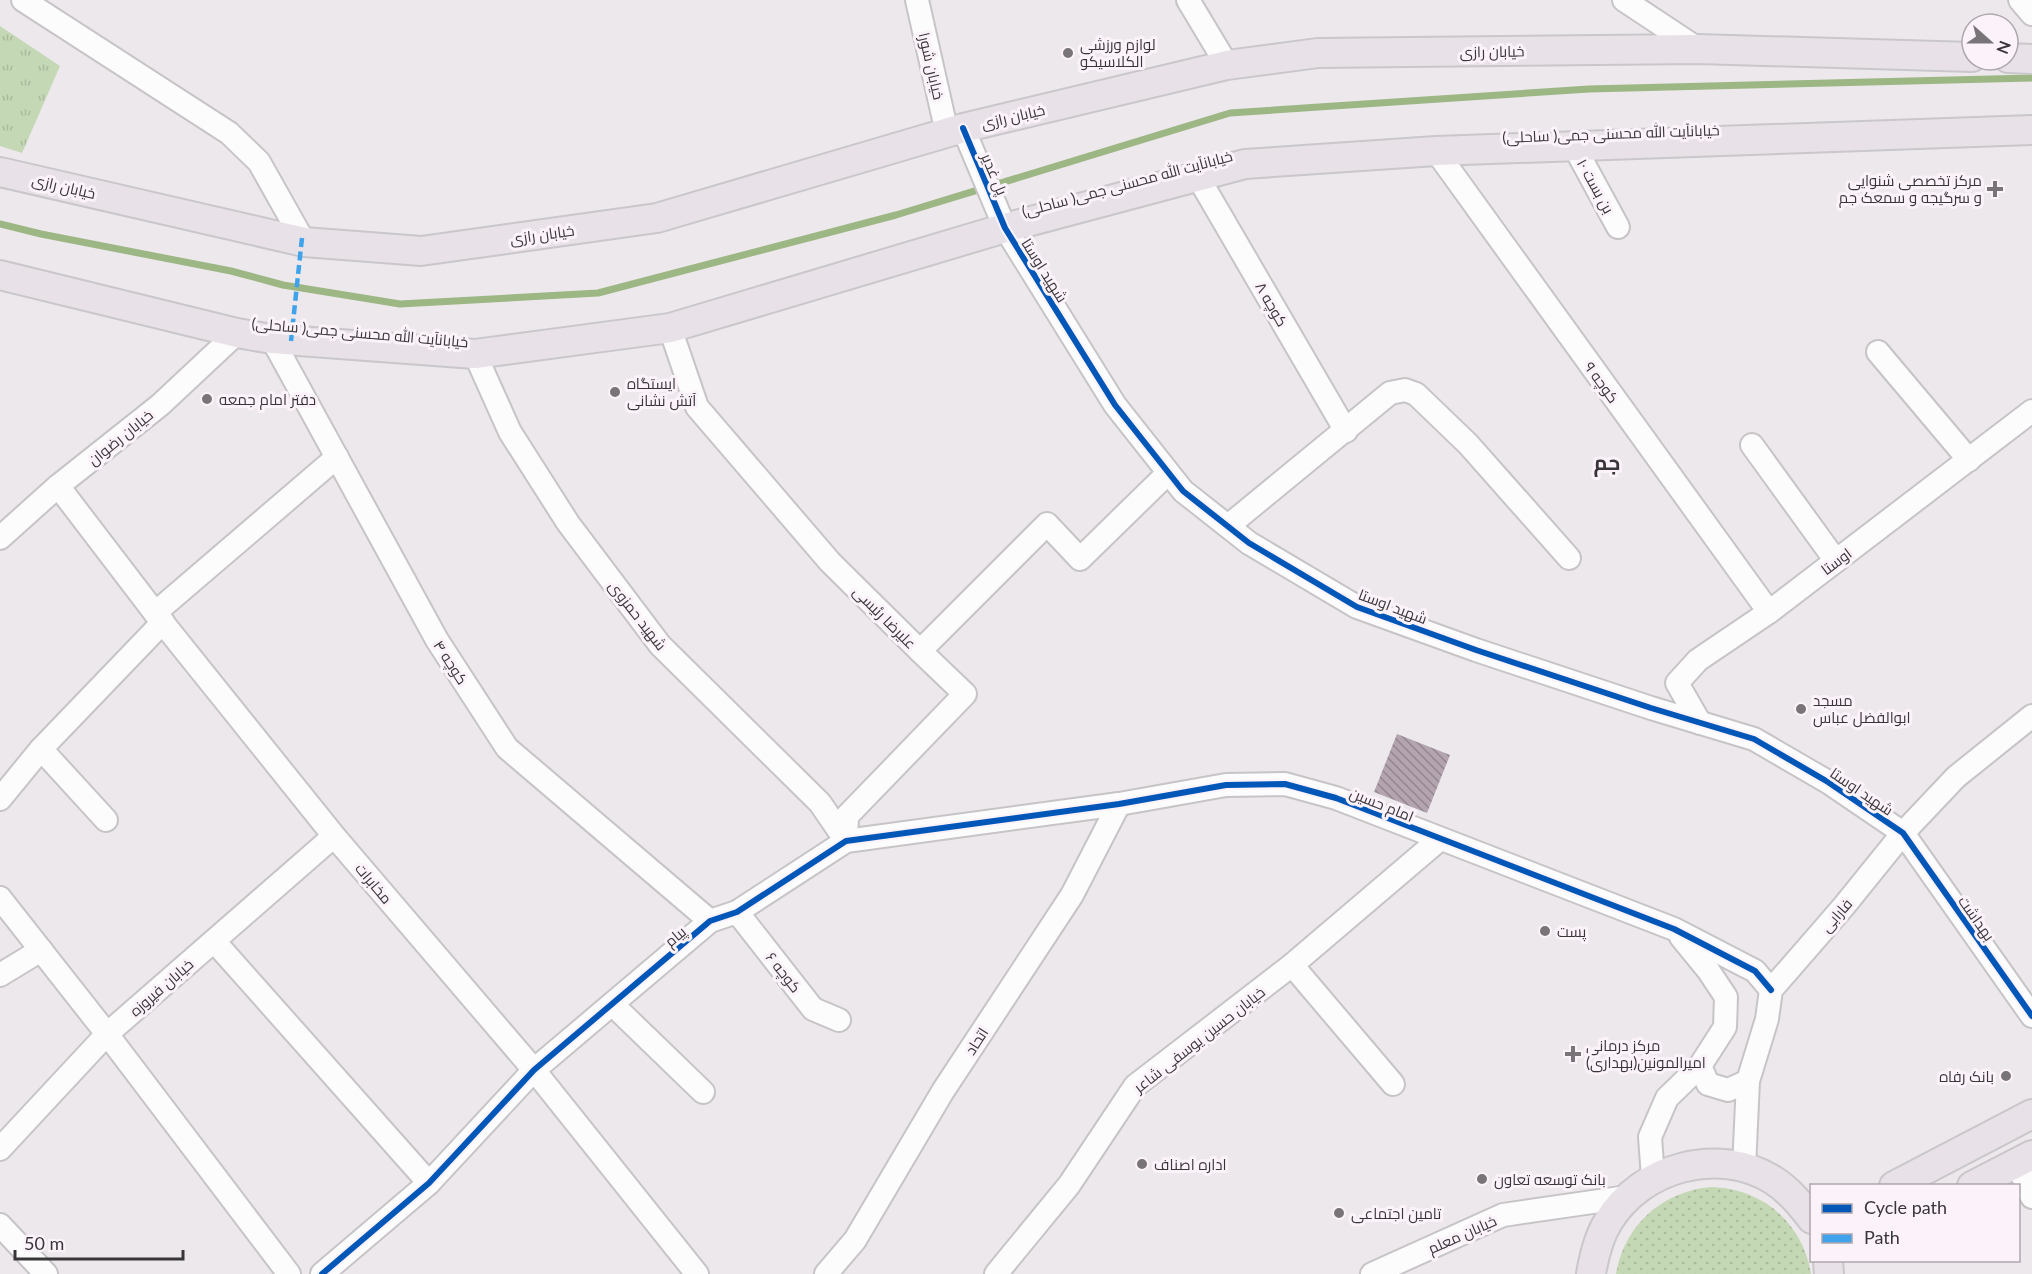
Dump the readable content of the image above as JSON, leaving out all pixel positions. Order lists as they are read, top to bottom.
{
  "streets": {
    "main road": ["خیابان رازی", "خیابانآیت الله محسنی جمی( ساحلی)"],
    "street": [
      "خیابان شورا",
      "پل غدیر",
      "بن بست ۱۰",
      "شهید اوستا",
      "کوچه ۸",
      "کوچه ۹",
      "خیابان رضوان",
      "اوستا",
      "شهید حمزوی",
      "علیرضا رئیسی",
      "کوچه ۴",
      "امام حسین",
      "مخابرات",
      "فارابی",
      "بهداشت",
      "پیام",
      "کوچه ۶",
      "خیابان فیروزه",
      "خیابان حسین یوسفی شاعر",
      "اتحاد",
      "خیابان معلم"
    ]
  },
  "crossings": [
    ["خیابان رازی", "خیابان شورا"],
    ["خیابان رازی", "پل غدیر"],
    ["خیابان شورا", "پل غدیر"],
    ["خیابانآیت الله محسنی جمی( ساحلی)", "پل غدیر"],
    ["خیابانآیت الله محسنی جمی( ساحلی)", "بن بست ۱۰"],
    ["خیابانآیت الله محسنی جمی( ساحلی)", "شهید اوستا"],
    ["خیابانآیت الله محسنی جمی( ساحلی)", "کوچه ۸"],
    ["خیابانآیت الله محسنی جمی( ساحلی)", "کوچه ۹"],
    ["خیابانآیت الله محسنی جمی( ساحلی)", "خیابان رضوان"],
    ["خیابانآیت الله محسنی جمی( ساحلی)", "شهید حمزوی"],
    ["خیابانآیت الله محسنی جمی( ساحلی)", "علیرضا رئیسی"],
    ["خیابانآیت الله محسنی جمی( ساحلی)", "کوچه ۴"],
    ["پل غدیر", "شهید اوستا"],
    ["شهید اوستا", "اوستا"],
    ["شهید اوستا", "علیرضا رئیسی"],
    ["شهید اوستا", "فارابی"],
    ["شهید اوستا", "بهداشت"],
    ["کوچه ۹", "اوستا"],
    ["خیابان رضوان", "مخابرات"],
    ["شهید حمزوی", "امام حسین"],
    ["شهید حمزوی", "پیام"],
    ["کوچه ۴", "پیام"],
    ["امام حسین", "فارابی"],
    ["امام حسین", "پیام"],
    ["امام حسین", "خیابان حسین یوسفی شاعر"],
    ["امام حسین", "اتحاد"],
    ["مخابرات", "پیام"],
    ["مخابرات", "خیابان فیروزه"],
    ["فارابی", "بهداشت"],
    ["پیام", "کوچه ۶"]
  ],
  "districts": ["جم"],
  "places": {
    "other": [
      "لوازم ورزشی الکلاسیکو",
      "ایستگاه آتش نشانی",
      "دفتر امام جمعه",
      "مسجد ابوالفضل عباس",
      "پست",
      "بانک رفاه",
      "اداره اصناف",
      "بانک توسعه تعاون",
      "تامین اجتماعی"
    ],
    "health": ["مرکز تخصصی شنوایی و سرگیجه و سمعک جم", "مرکز درمانی امیرالمونین(بهداری)"]
  },
  "legend": ["Cycle path", "Path"],
  "scale_bar": "50 m",
  "north": "right"
}
